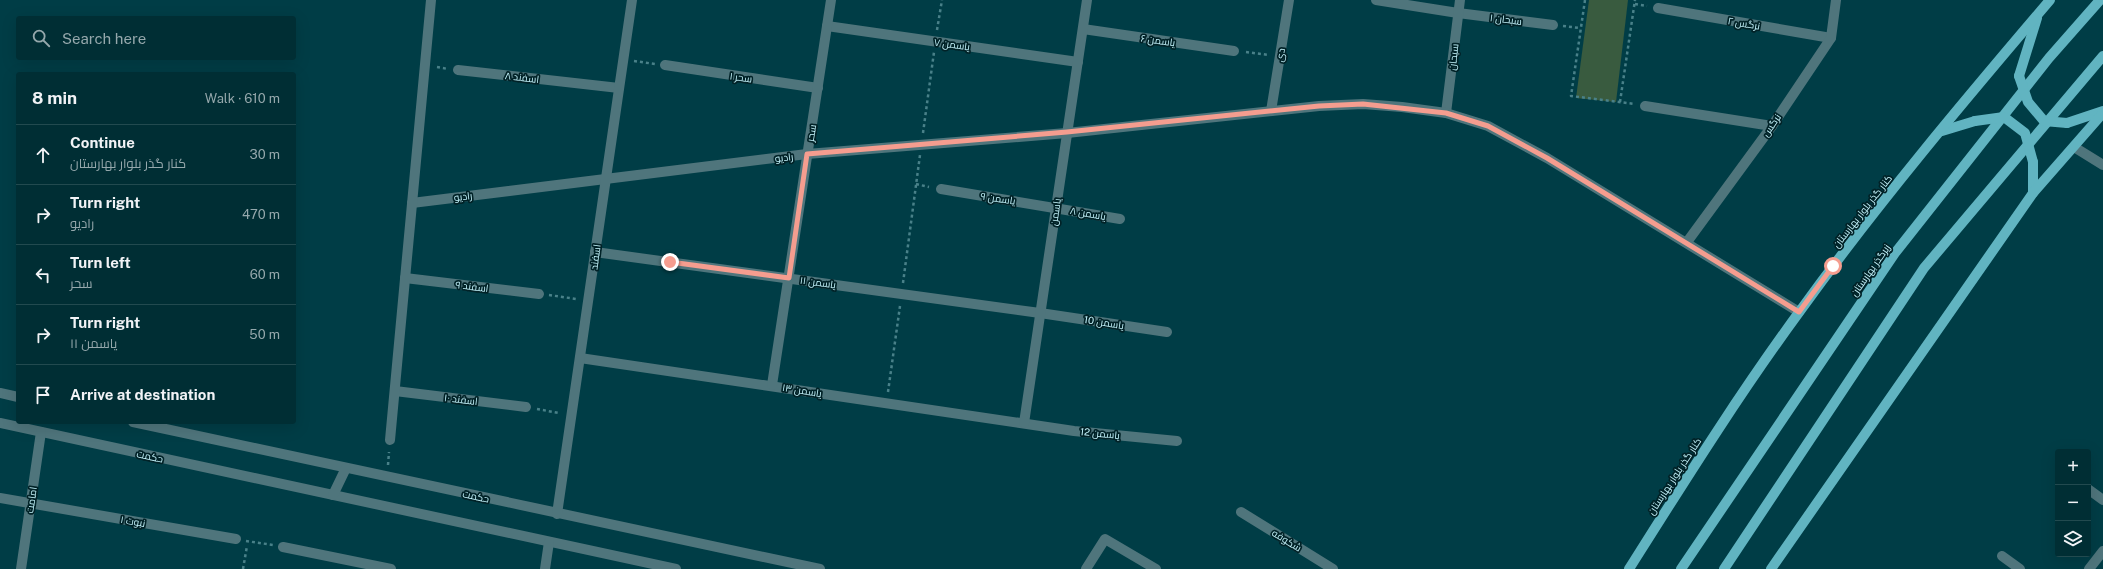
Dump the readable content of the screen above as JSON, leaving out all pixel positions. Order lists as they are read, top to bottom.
{
  "streets": {
    "main road": ["کنار گذر بلوار بهارستان", "زیرگذر بهارستان"],
    "street": [
      "سبحان ۱",
      "نرگس ۲",
      "یاسمن ۶",
      "یاسمن ۷",
      "دی",
      "سبحان",
      "اسفند ۸",
      "سحر ۱",
      "نرگس",
      "سحر",
      "رادیو",
      "یاسمن ۹",
      "یاسمن",
      "یاسمن ۸",
      "اسفند",
      "یاسمن ۱۱",
      "اسفند ۹",
      "یاسمن 10",
      "یاسمن ۱۳",
      "اسفند ۱۰",
      "یاسمن 12",
      "حکمت",
      "امامت",
      "نبوت ۱",
      "شکوفه"
    ]
  },
  "crossings": [
    ["سبحان ۱", "سبحان"],
    ["نرگس ۲", "نرگس"],
    ["یاسمن ۶", "یاسمن"],
    ["یاسمن ۷", "سحر"],
    ["یاسمن ۷", "یاسمن"],
    ["دی", "رادیو"],
    ["سبحان", "رادیو"],
    ["اسفند ۸", "اسفند"],
    ["سحر ۱", "سحر"],
    ["نرگس", "رادیو"],
    ["سحر", "رادیو"],
    ["سحر", "یاسمن ۱۱"],
    ["سحر", "یاسمن ۱۳"],
    ["رادیو", "کنار گذر بلوار بهارستان"],
    ["رادیو", "یاسمن"],
    ["رادیو", "اسفند"],
    ["یاسمن ۹", "یاسمن"],
    ["یاسمن ۹", "یاسمن ۸"],
    ["یاسمن", "یاسمن ۸"],
    ["یاسمن", "یاسمن ۱۱"],
    ["یاسمن", "یاسمن 10"],
    ["یاسمن", "یاسمن ۱۳"],
    ["یاسمن", "یاسمن 12"],
    ["اسفند", "یاسمن ۱۱"],
    ["اسفند", "یاسمن ۱۳"],
    ["اسفند", "حکمت"],
    ["یاسمن ۱۱", "یاسمن 10"],
    ["یاسمن ۱۳", "یاسمن 12"],
    ["حکمت", "امامت"],
    ["امامت", "نبوت ۱"]
  ],
  "page": {
    "search": "Search here",
    "heading": ["8 min", "Walk · 610 m"],
    "list": [
      ["Continue", "کنار گذر بلوار بهارستان", "30 m"],
      ["Turn right", "رادیو", "470 m"],
      ["Turn left", "سحر", "60 m"],
      ["Turn right", "یاسمن ۱۱", "50 m"],
      "Arrive at destination"
    ],
    "map_buttons": ["+", "−"]
  }
}
